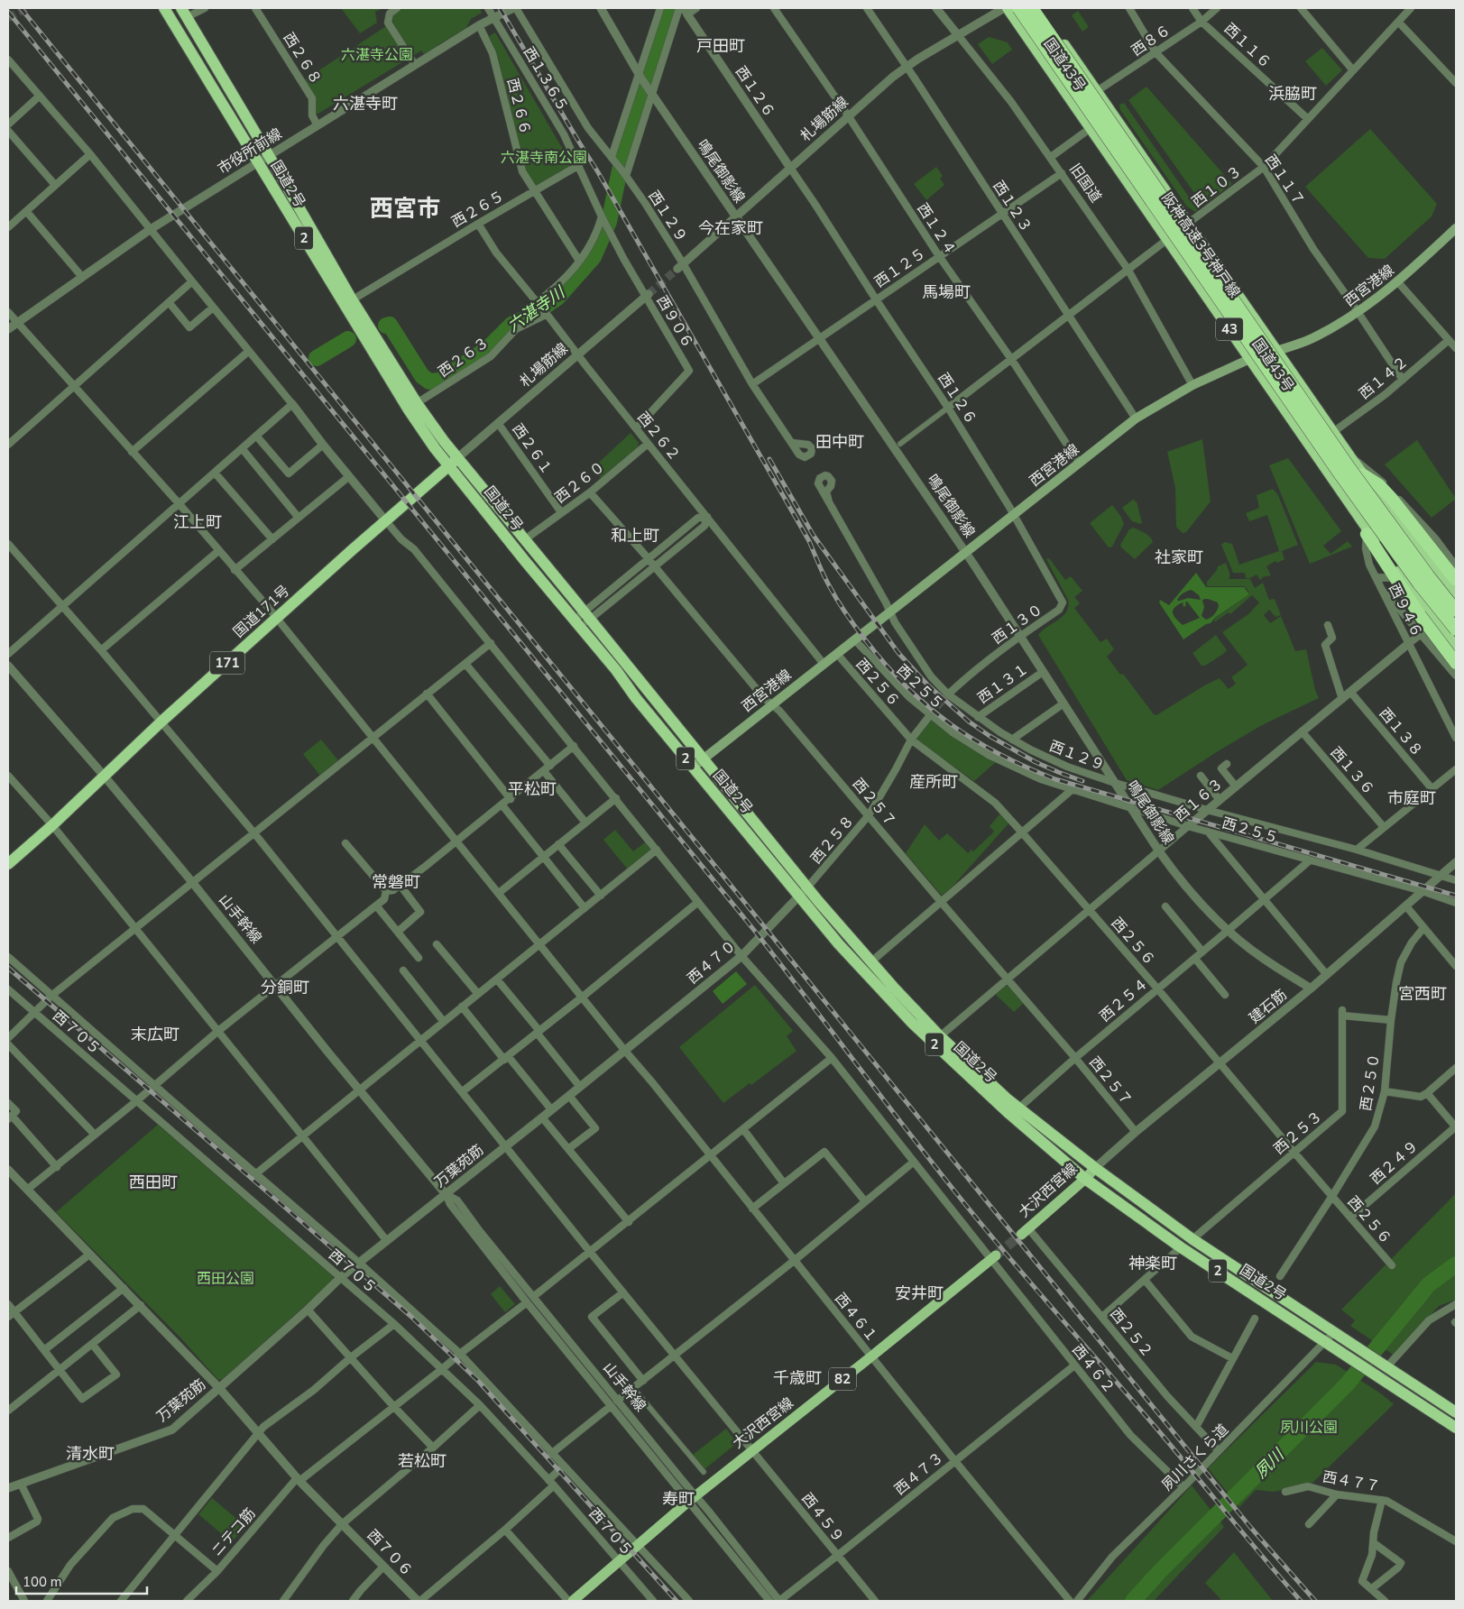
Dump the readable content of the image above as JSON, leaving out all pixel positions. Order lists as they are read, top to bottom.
{
  "streets": {
    "highway": [
      "国道43号",
      "国道2号",
      "2",
      "阪神高速3号神戸線",
      "43",
      "国道171号",
      "171"
    ],
    "main road": ["西宮港線", "大沢西宮線", "82"],
    "street": [
      "西８６",
      "西１１６",
      "西２６８",
      "西１３６５",
      "西１２６",
      "西２６６",
      "札場筋線",
      "市役所前線",
      "鳴尾御影線",
      "西１１７",
      "旧国道",
      "西１０３",
      "西１２３",
      "西２６５",
      "西１２９",
      "西１２４",
      "西１２５",
      "西９０６",
      "西２６３",
      "西１４２",
      "西２６２",
      "西２６１",
      "西２６０",
      "西９４６",
      "西１３０",
      "西２５６",
      "西１３１",
      "西２５５",
      "西１３８",
      "西１３６",
      "西１６３",
      "西２５７",
      "西２５８",
      "山手幹線",
      "西４７０",
      "西２５４",
      "建石筋",
      "西７０５",
      "西２５０",
      "西２５３",
      "西２４９",
      "万葉苑筋",
      "西４６１",
      "西２５２",
      "西４６２",
      "夙川さくら道",
      "西４７３",
      "西４７７",
      "西４５９",
      "ニテコ筋",
      "西７０６"
    ]
  },
  "crossings": [
    ["西８６", "西１１６"],
    ["西８６", "国道43号"],
    ["西８６", "西１１７"],
    ["西１１６", "西１０３"],
    ["西２６８", "市役所前線"],
    ["国道43号", "札場筋線"],
    ["国道43号", "西１０３"],
    ["国道43号", "西宮港線"],
    ["国道43号", "西１４２"],
    ["国道43号", "西１６３"],
    ["西１３６５", "市役所前線"],
    ["西１３６５", "西２６５"],
    ["西１３６５", "西９０６"],
    ["西１２６", "札場筋線"],
    ["西１２６", "西１０３"],
    ["西１２６", "西１２５"],
    ["西１２６", "西宮港線"],
    ["西１２６", "西１３０"],
    ["西２６６", "市役所前線"],
    ["西２６６", "西２６５"],
    ["札場筋線", "鳴尾御影線"],
    ["札場筋線", "旧国道"],
    ["札場筋線", "国道2号"],
    ["札場筋線", "西１２３"],
    ["札場筋線", "西１２９"],
    ["札場筋線", "西１２４"],
    ["札場筋線", "西９０６"],
    ["札場筋線", "西２６２"],
    ["札場筋線", "西２６１"],
    ["札場筋線", "国道171号"],
    ["市役所前線", "国道2号"],
    ["市役所前線", "西１２９"],
    ["市役所前線", "西４６１"],
    ["鳴尾御影線", "西１２９"],
    ["鳴尾御影線", "西１２５"],
    ["鳴尾御影線", "西宮港線"],
    ["鳴尾御影線", "西１３０"],
    ["鳴尾御影線", "西１３１"],
    ["鳴尾御影線", "西２５５"],
    ["鳴尾御影線", "西１６３"],
    ["鳴尾御影線", "西２５４"],
    ["鳴尾御影線", "建石筋"],
    ["西１１７", "西１０３"],
    ["西１１７", "西宮港線"],
    ["西１１７", "西１４２"],
    ["旧国道", "西１０３"],
    ["旧国道", "西１２５"],
    ["旧国道", "西宮港線"],
    ["国道2号", "西２６５"],
    ["国道2号", "西宮港線"],
    ["国道2号", "西２６３"],
    ["国道2号", "西２６０"],
    ["国道2号", "国道171号"],
    ["国道2号", "西１６３"],
    ["国道2号", "西２５８"],
    ["国道2号", "西４７０"],
    ["国道2号", "西２５４"],
    ["国道2号", "建石筋"],
    ["国道2号", "西２５３"],
    ["国道2号", "大沢西宮線"],
    ["国道2号", "夙川さくら道"],
    ["西１０３", "西１２３"],
    ["西１０３", "西１２４"],
    ["西１２３", "西１２５"],
    ["西１２３", "西宮港線"],
    ["西２６５", "西２６２"],
    ["西１２９", "西１２５"],
    ["西１２９", "西宮港線"],
    ["西１２９", "西１３０"],
    ["西１２９", "西１３１"],
    ["西１２９", "西１６３"],
    ["西１２９", "建石筋"],
    ["西１２４", "西１２５"],
    ["西１２４", "西宮港線"],
    ["西宮港線", "西２６２"],
    ["西宮港線", "西１３０"],
    ["西宮港線", "西２５６"],
    ["西宮港線", "西２５５"],
    ["西宮港線", "西２５７"],
    ["西９０６", "西２６２"],
    ["西２６３", "西２６２"],
    ["西２６２", "西２６０"],
    ["西２６１", "西２６０"],
    ["西２６０", "西２５７"],
    ["西９４６", "西１６３"],
    ["国道171号", "山手幹線"],
    ["国道171号", "西４６１"],
    ["国道171号", "西４６２"],
    ["国道171号", "西４５９"],
    ["西２５６", "西１６３"],
    ["西２５６", "西２５８"],
    ["西２５６", "西２５４"],
    ["西２５６", "建石筋"],
    ["西２５６", "西２５０"],
    ["西２５６", "西２５３"],
    ["西２５６", "西２４９"],
    ["西２５５", "西１６３"],
    ["西２５５", "西２５８"],
    ["西２５５", "西２５４"],
    ["西２５５", "建石筋"],
    ["西１３８", "西１６３"],
    ["西１３６", "西１６３"],
    ["西１６３", "西２５７"],
    ["西２５７", "西２５８"],
    ["西２５７", "西２５４"],
    ["西２５７", "建石筋"],
    ["西２５８", "西４７０"],
    ["山手幹線", "万葉苑筋"],
    ["山手幹線", "大沢西宮線"],
    ["山手幹線", "西４７３"],
    ["山手幹線", "ニテコ筋"],
    ["西４７０", "万葉苑筋"],
    ["西４７０", "西４６１"],
    ["西４７０", "西４６２"],
    ["建石筋", "大沢西宮線"],
    ["西７０５", "万葉苑筋"],
    ["西７０５", "大沢西宮線"],
    ["西７０５", "ニテコ筋"],
    ["西２５０", "西２５３"],
    ["万葉苑筋", "西４５９"],
    ["万葉苑筋", "西７０６"],
    ["大沢西宮線", "西４６１"],
    ["大沢西宮線", "西２５２"],
    ["大沢西宮線", "西４６２"],
    ["大沢西宮線", "西４５９"],
    ["西４６１", "西４７３"],
    ["西２５２", "夙川さくら道"],
    ["西４６２", "夙川さくら道"],
    ["西４６２", "西４７３"],
    ["西４７３", "西４５９"],
    ["ニテコ筋", "西７０６"]
  ],
  "districts": [
    "戸田町",
    "浜脇町",
    "六湛寺町",
    "西宮市",
    "今在家町",
    "馬場町",
    "田中町",
    "江上町",
    "和上町",
    "社家町",
    "産所町",
    "平松町",
    "市庭町",
    "常磐町",
    "分銅町",
    "宮西町",
    "末広町",
    "西田町",
    "神楽町",
    "安井町",
    "千歳町",
    "清水町",
    "若松町",
    "寿町"
  ],
  "water": ["六湛寺川", "夙川"],
  "parks": [
    "六湛寺公園",
    "六湛寺南公園",
    "西田公園",
    "夙川公園"
  ],
  "scale_bar": "100 m"
}
